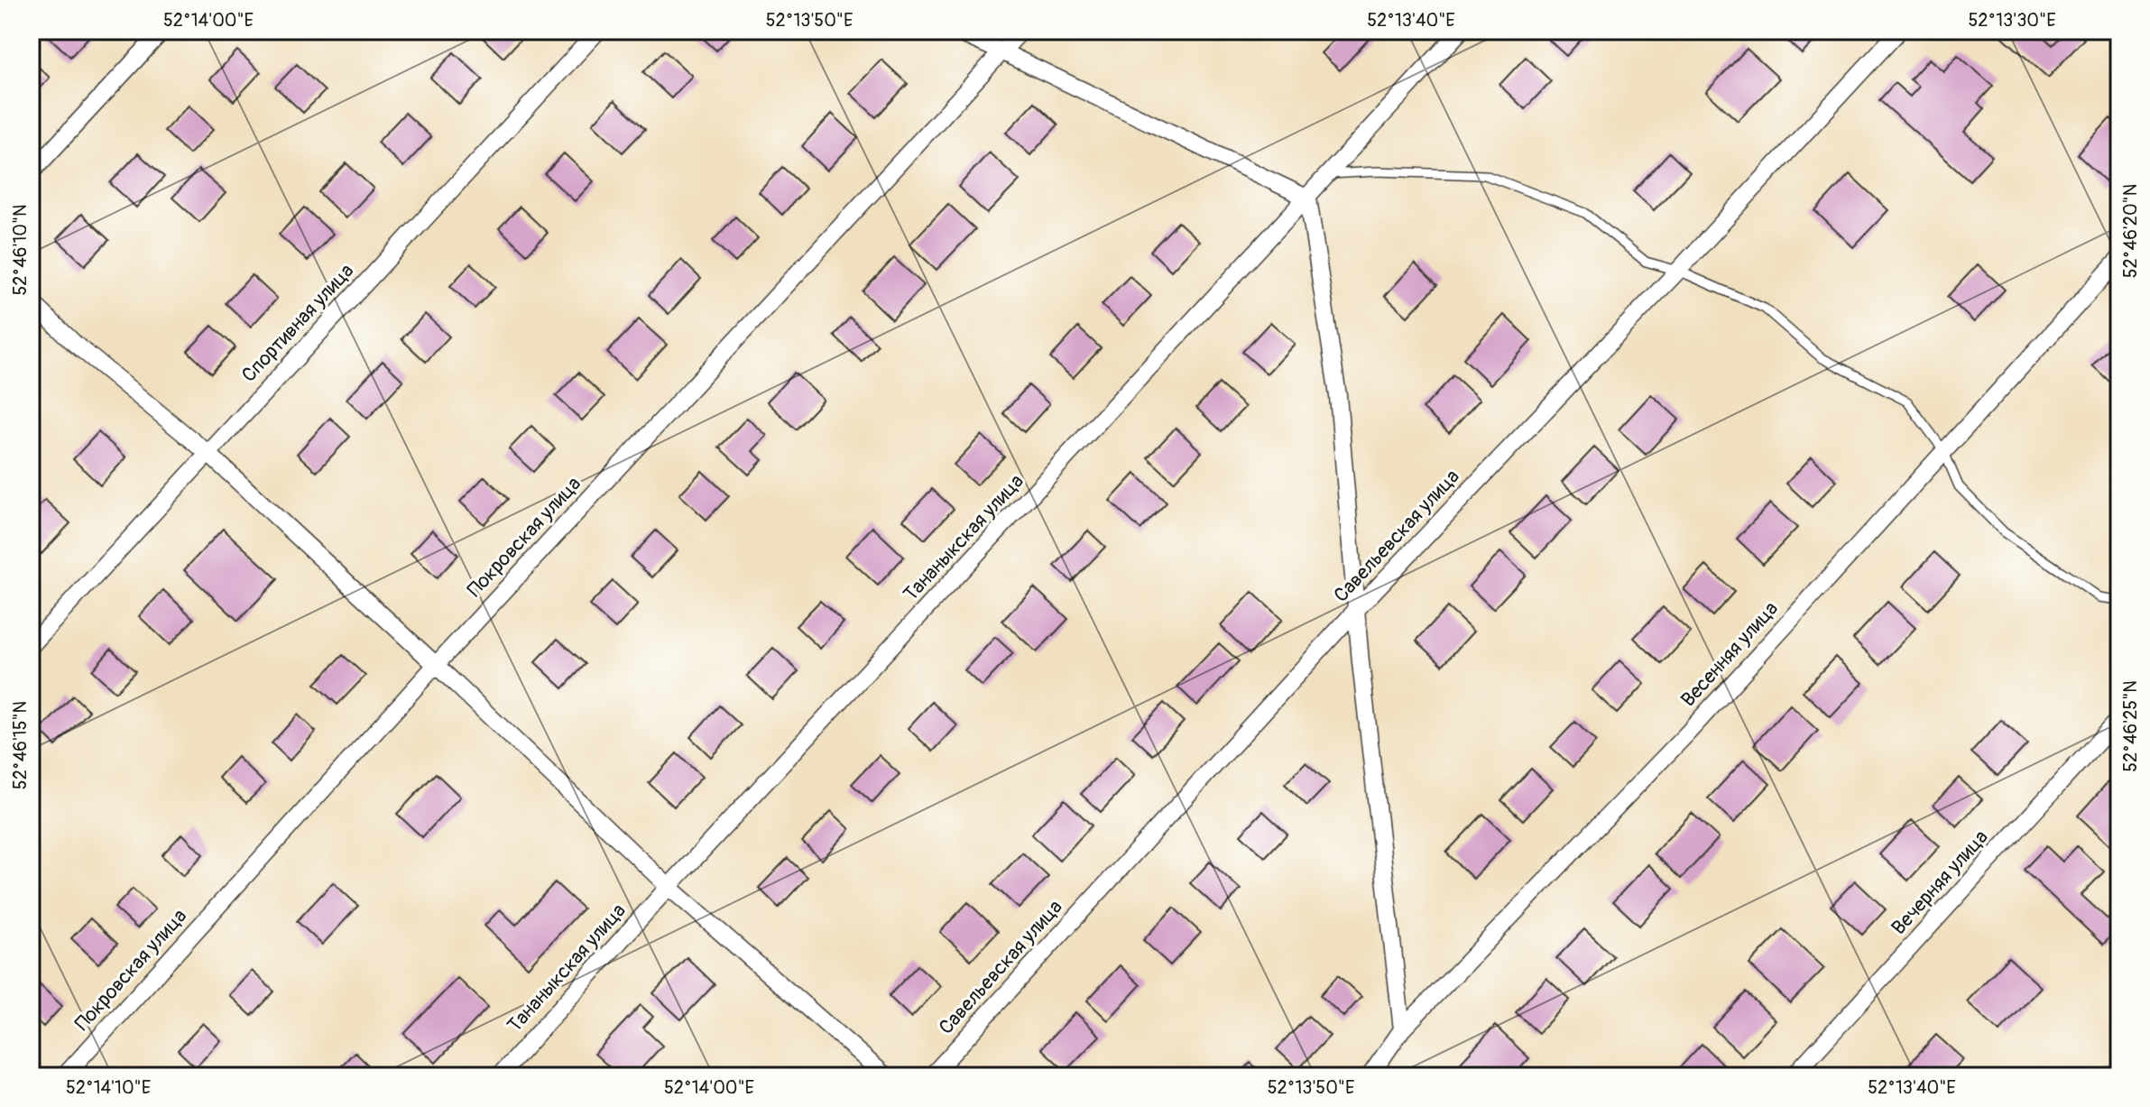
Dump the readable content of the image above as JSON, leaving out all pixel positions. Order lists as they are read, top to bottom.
{
  "streets": {
    "street": [
      "Спортивная улица",
      "Савельевская улица",
      "Покровская улица",
      "Тананыкская улица",
      "Весенняя улица",
      "Вечерняя улица"
    ]
  },
  "coordinates": [
    "52°14'00\"E",
    "52°13'50\"E",
    "52°13'40\"E",
    "52°13'30\"E",
    "52°46'20\"N",
    "52°46'10\"N",
    "52°46'25\"N",
    "52°46'15\"N",
    "52°14'10\"E"
  ]
}
